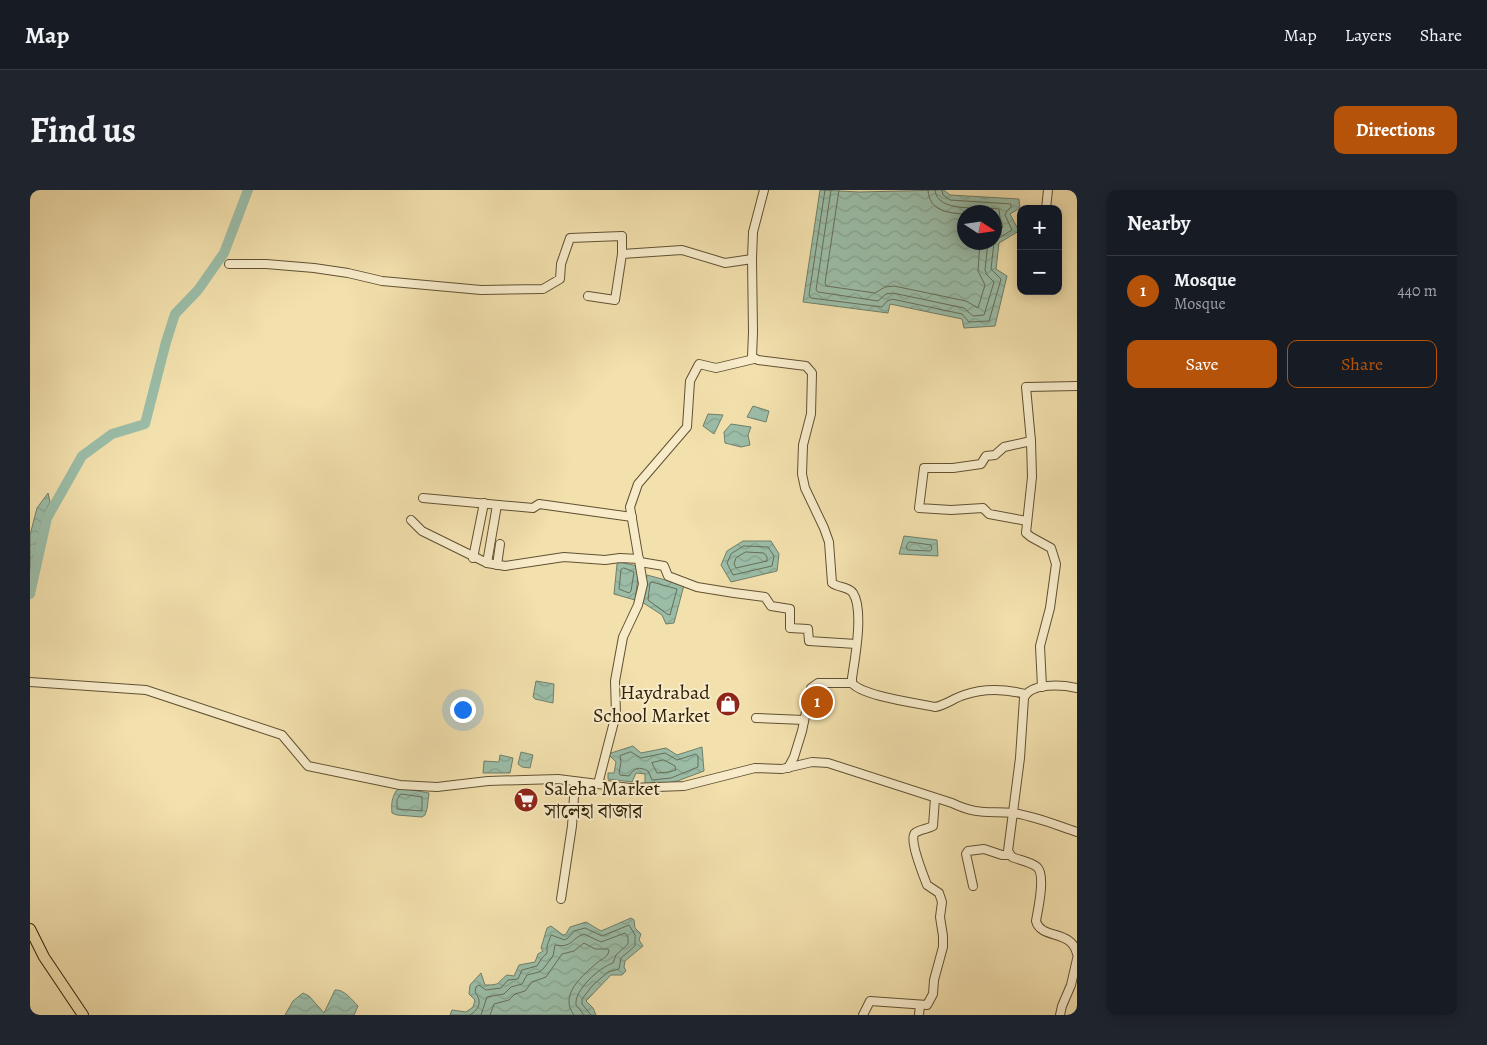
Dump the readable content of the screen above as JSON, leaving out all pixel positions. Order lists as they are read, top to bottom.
{
  "places": {
    "shop": ["Haydrabad School Market"],
    "supermarket": ["Saleha Market সালেহা বাজার"]
  },
  "north": "right",
  "page": {
    "header": "Map",
    "nav": ["Map", "Layers", "Share"],
    "title": "Find us",
    "buttons": [
      "Directions",
      ["Save", "Share"]
    ],
    "heading": "Nearby",
    "map_buttons": ["+", "−"],
    "list": [
      {
        "mark": "1",
        "name": "Mosque",
        "note": "Mosque",
        "value": "440 m"
      }
    ],
    "pins": "1"
  }
}
